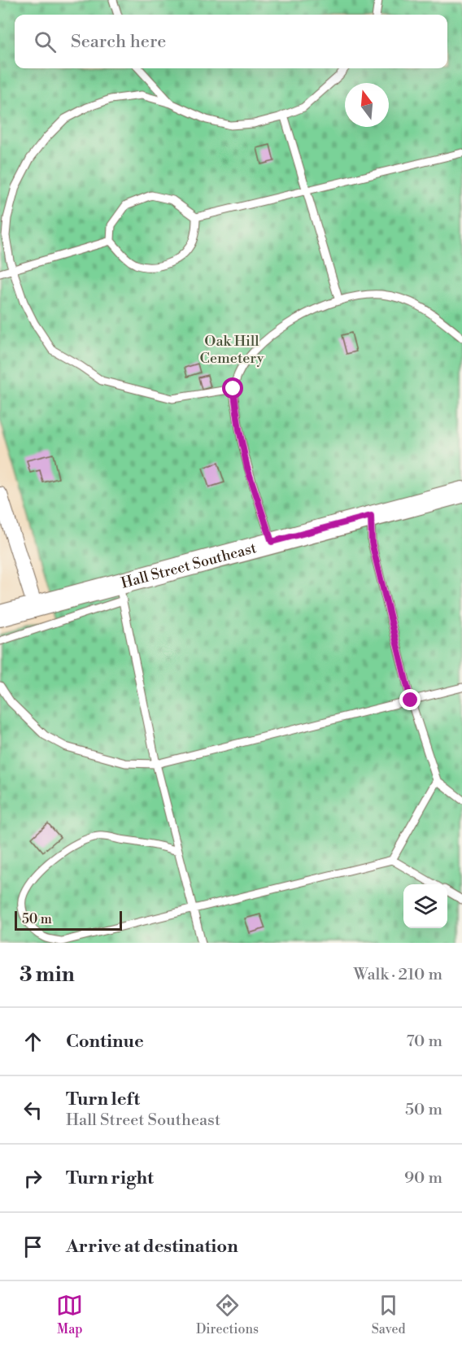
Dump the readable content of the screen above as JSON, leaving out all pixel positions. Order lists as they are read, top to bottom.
{
  "streets": {
    "main road": ["Hall Street Southeast"]
  },
  "parks": ["Oak Hill Cemetery"],
  "scale_bar": "50 m",
  "north": "top",
  "page": {
    "search": "Search here",
    "scale": "50 m",
    "heading": ["3 min", "Walk · 210 m"],
    "list": [
      ["Continue", "70 m"],
      ["Turn left", "Hall Street Southeast", "50 m"],
      ["Turn right", "90 m"],
      "Arrive at destination"
    ],
    "nav": ["Map", "Directions", "Saved"]
  }
}
